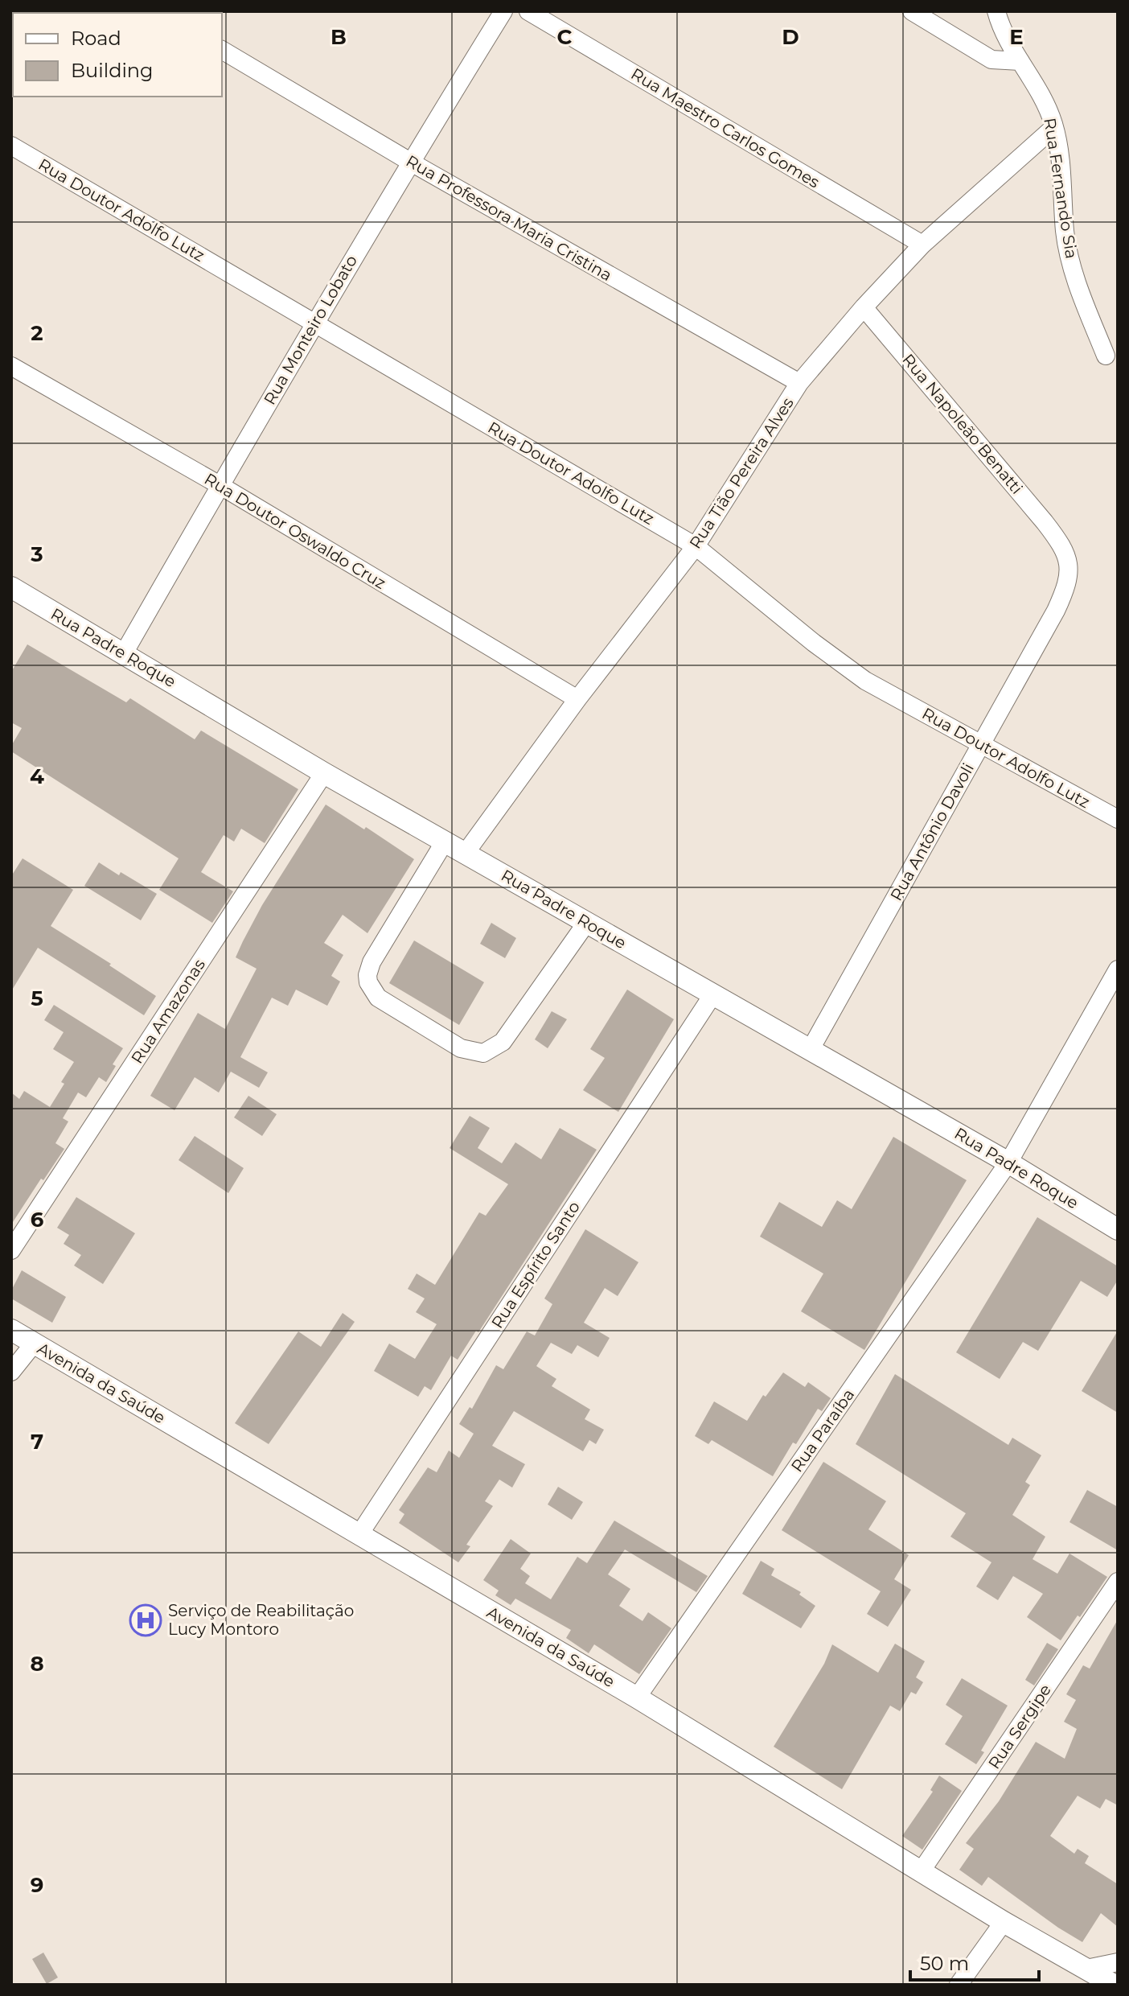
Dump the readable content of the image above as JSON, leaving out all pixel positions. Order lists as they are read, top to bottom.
{
  "streets": {
    "street": [
      "Rua Maestro Carlos Gomes",
      "Rua Fernando Sia",
      "Rua Doutor Adolfo Lutz",
      "Rua Professora Maria Cristina",
      "Rua Monteiro Lobato",
      "Rua Napoleão Benatti",
      "Rua Tião Pereira Alves",
      "Rua Doutor Oswaldo Cruz",
      "Rua Padre Roque",
      "Rua Antônio Davoli",
      "Rua Amazonas",
      "Rua Espírito Santo",
      "Avenida da Saúde",
      "Rua Paraíba",
      "Rua Sergipe"
    ]
  },
  "crossings": [
    ["Rua Maestro Carlos Gomes", "Rua Tião Pereira Alves"],
    ["Rua Fernando Sia", "Rua Tião Pereira Alves"],
    ["Rua Doutor Adolfo Lutz", "Rua Monteiro Lobato"],
    ["Rua Doutor Adolfo Lutz", "Rua Tião Pereira Alves"],
    ["Rua Doutor Adolfo Lutz", "Rua Antônio Davoli"],
    ["Rua Professora Maria Cristina", "Rua Monteiro Lobato"],
    ["Rua Professora Maria Cristina", "Rua Tião Pereira Alves"],
    ["Rua Monteiro Lobato", "Rua Doutor Oswaldo Cruz"],
    ["Rua Monteiro Lobato", "Rua Padre Roque"],
    ["Rua Napoleão Benatti", "Rua Tião Pereira Alves"],
    ["Rua Napoleão Benatti", "Rua Antônio Davoli"],
    ["Rua Tião Pereira Alves", "Rua Doutor Oswaldo Cruz"],
    ["Rua Tião Pereira Alves", "Rua Padre Roque"],
    ["Rua Padre Roque", "Rua Antônio Davoli"],
    ["Rua Padre Roque", "Rua Amazonas"],
    ["Rua Padre Roque", "Rua Espírito Santo"],
    ["Rua Padre Roque", "Rua Paraíba"],
    ["Rua Espírito Santo", "Avenida da Saúde"],
    ["Avenida da Saúde", "Rua Paraíba"],
    ["Avenida da Saúde", "Rua Sergipe"]
  ],
  "places": {
    "hospital": ["Serviço de Reabilitação Lucy Montoro"]
  },
  "legend": ["Road", "Building"],
  "scale_bar": "50 m",
  "grid": {
    "columns": [
      "B",
      "C",
      "D",
      "E"
    ],
    "rows": [
      "2",
      "3",
      "4",
      "5",
      "6",
      "7",
      "8",
      "9"
    ]
  }
}
